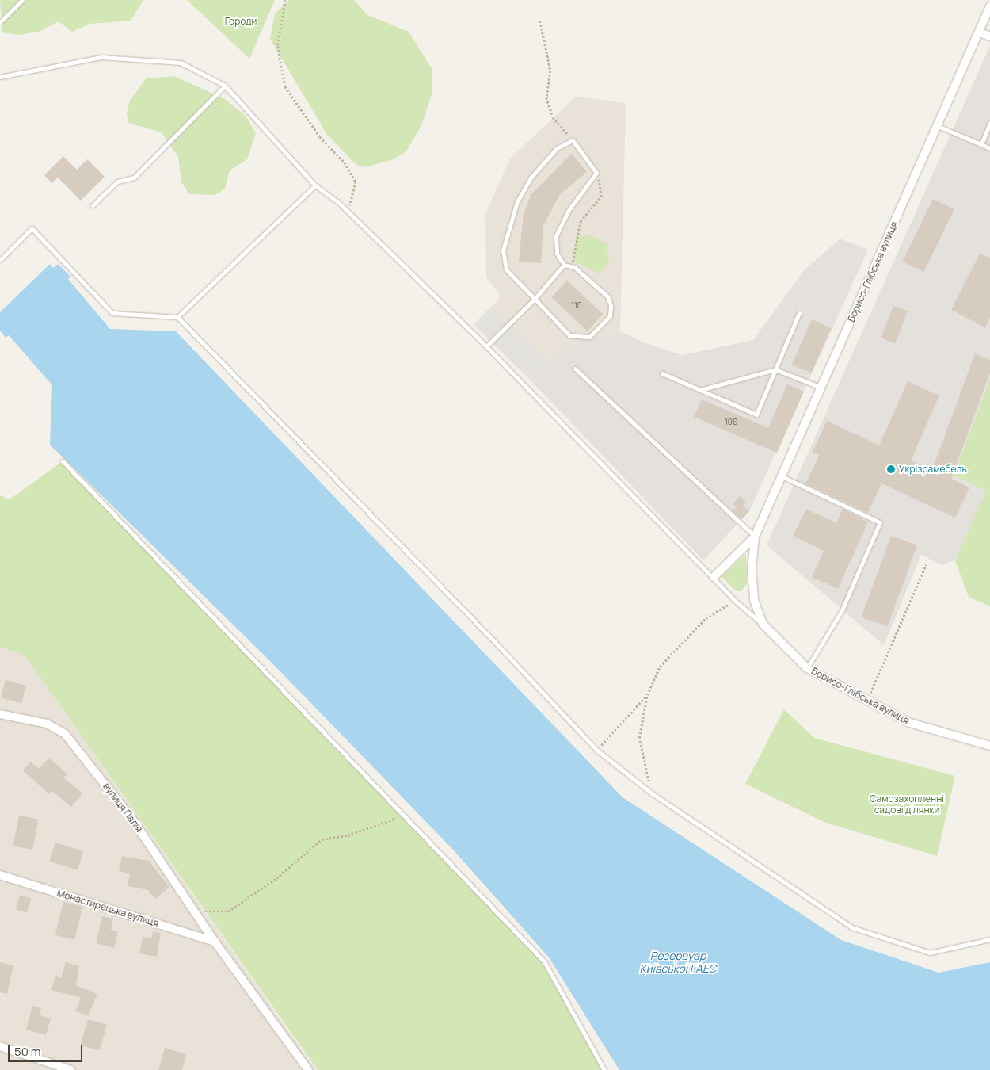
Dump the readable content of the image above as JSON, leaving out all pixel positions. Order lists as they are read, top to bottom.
{
  "streets": {
    "street": ["Борисо-Глібська вулиця", "вулиця Палія", "Монастирецька вулиця"]
  },
  "crossings": [
    ["вулиця Палія", "Монастирецька вулиця"]
  ],
  "water": ["Резервуар Київської ГАЕС"],
  "parks": ["Городи", "Самозахопленні садові ділянки"],
  "places": ["Укрізрамебель"],
  "house_numbers": ["110", "106"],
  "scale_bar": "50 m"
}
